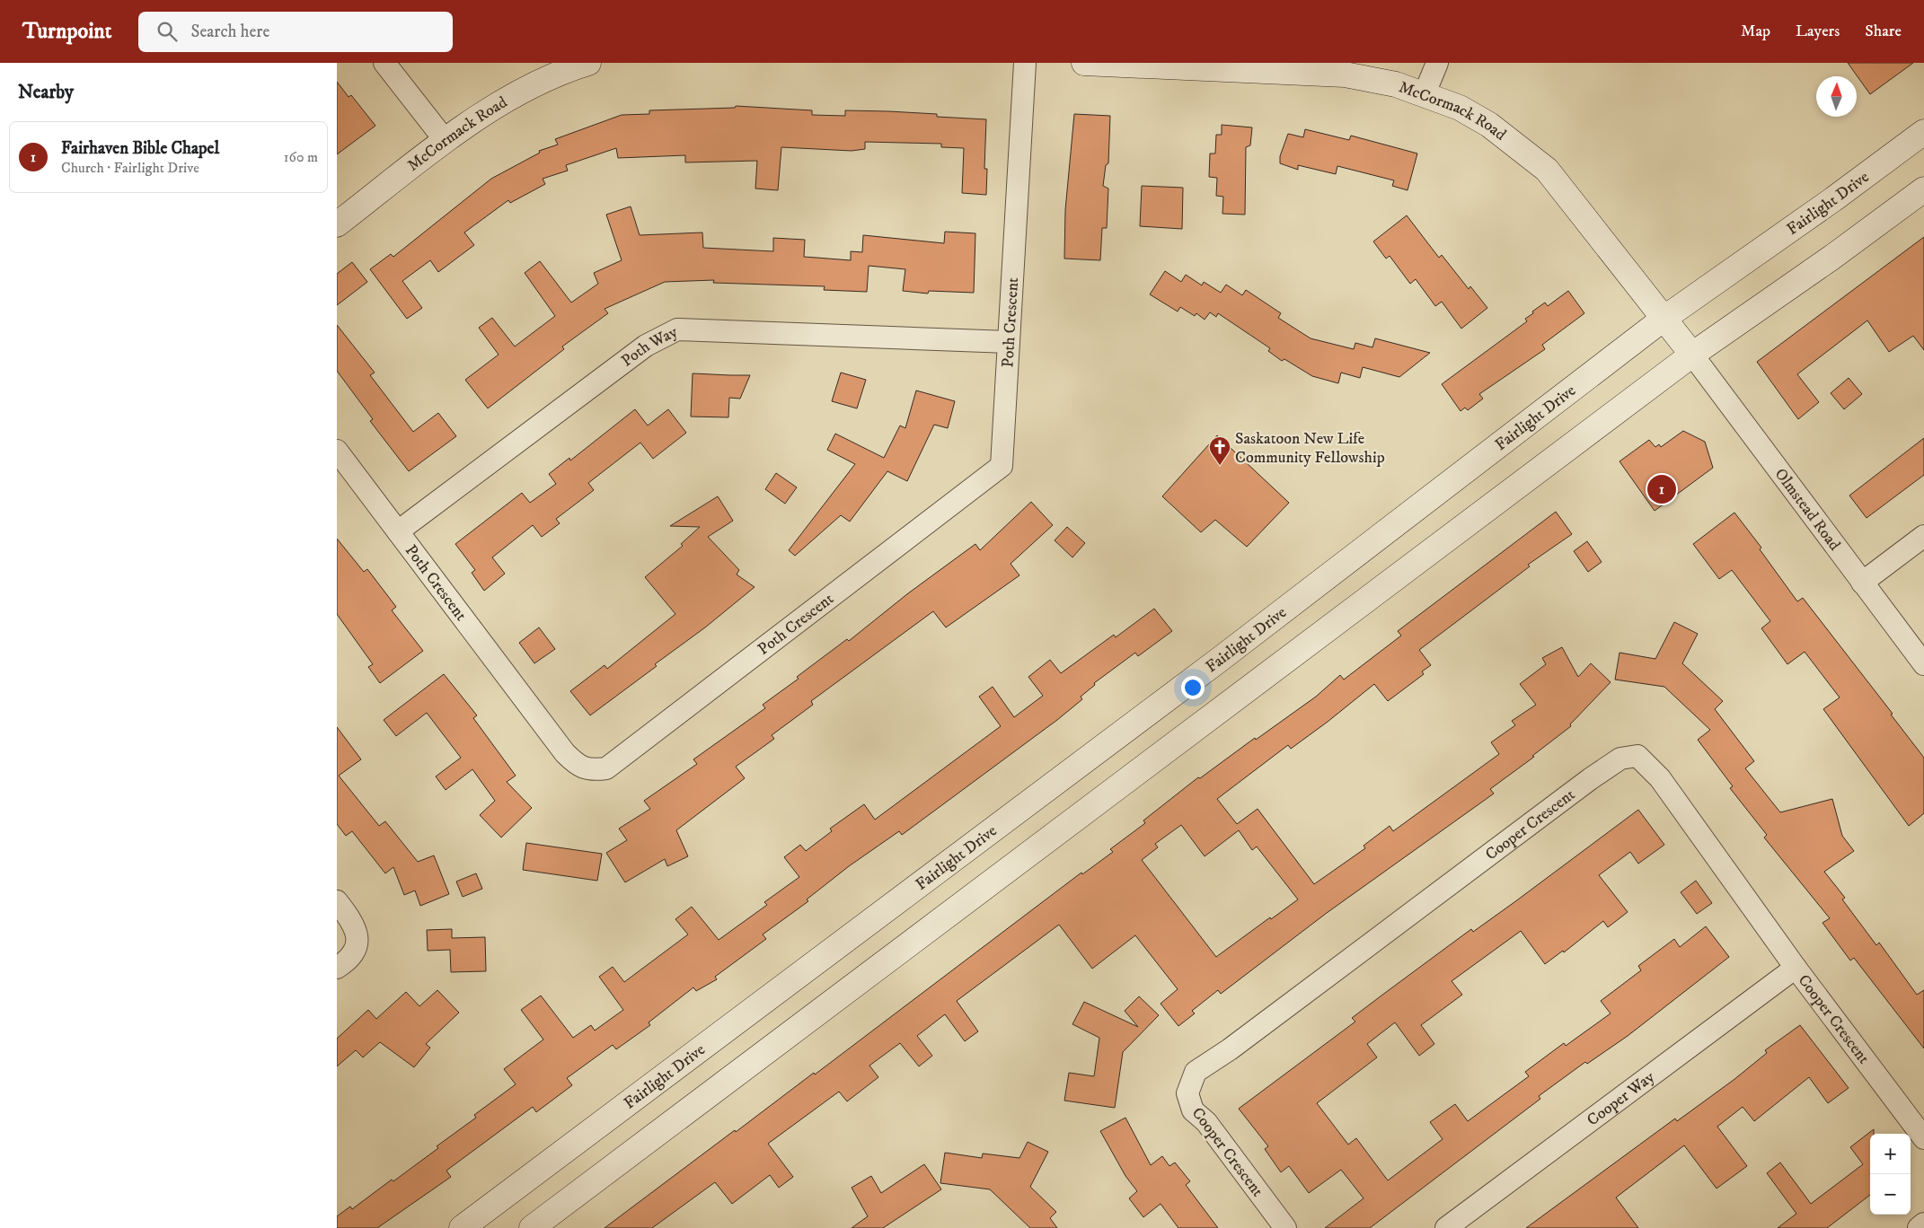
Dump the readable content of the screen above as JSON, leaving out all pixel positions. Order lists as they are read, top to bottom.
{
  "streets": {
    "main road": ["McCormack Road", "Fairlight Drive"],
    "street": [
      "Poth Crescent",
      "Poth Way",
      "Olmstead Road",
      "Cooper Crescent",
      "Cooper Way"
    ]
  },
  "crossings": [
    ["McCormack Road", "Fairlight Drive"],
    ["McCormack Road", "Olmstead Road"],
    ["Poth Crescent", "Poth Way"],
    ["Cooper Crescent", "Cooper Way"]
  ],
  "places": {
    "church": ["Saskatoon New Life Community Fellowship"]
  },
  "north": "top",
  "page": {
    "header": "Turnpoint",
    "search": "Search here",
    "nav": ["Map", "Layers", "Share"],
    "heading": "Nearby",
    "list": [
      {
        "mark": "1",
        "name": "Fairhaven Bible Chapel",
        "note": "Church · Fairlight Drive",
        "value": "160 m"
      }
    ],
    "pins": "1",
    "map_buttons": ["+", "−"]
  }
}
